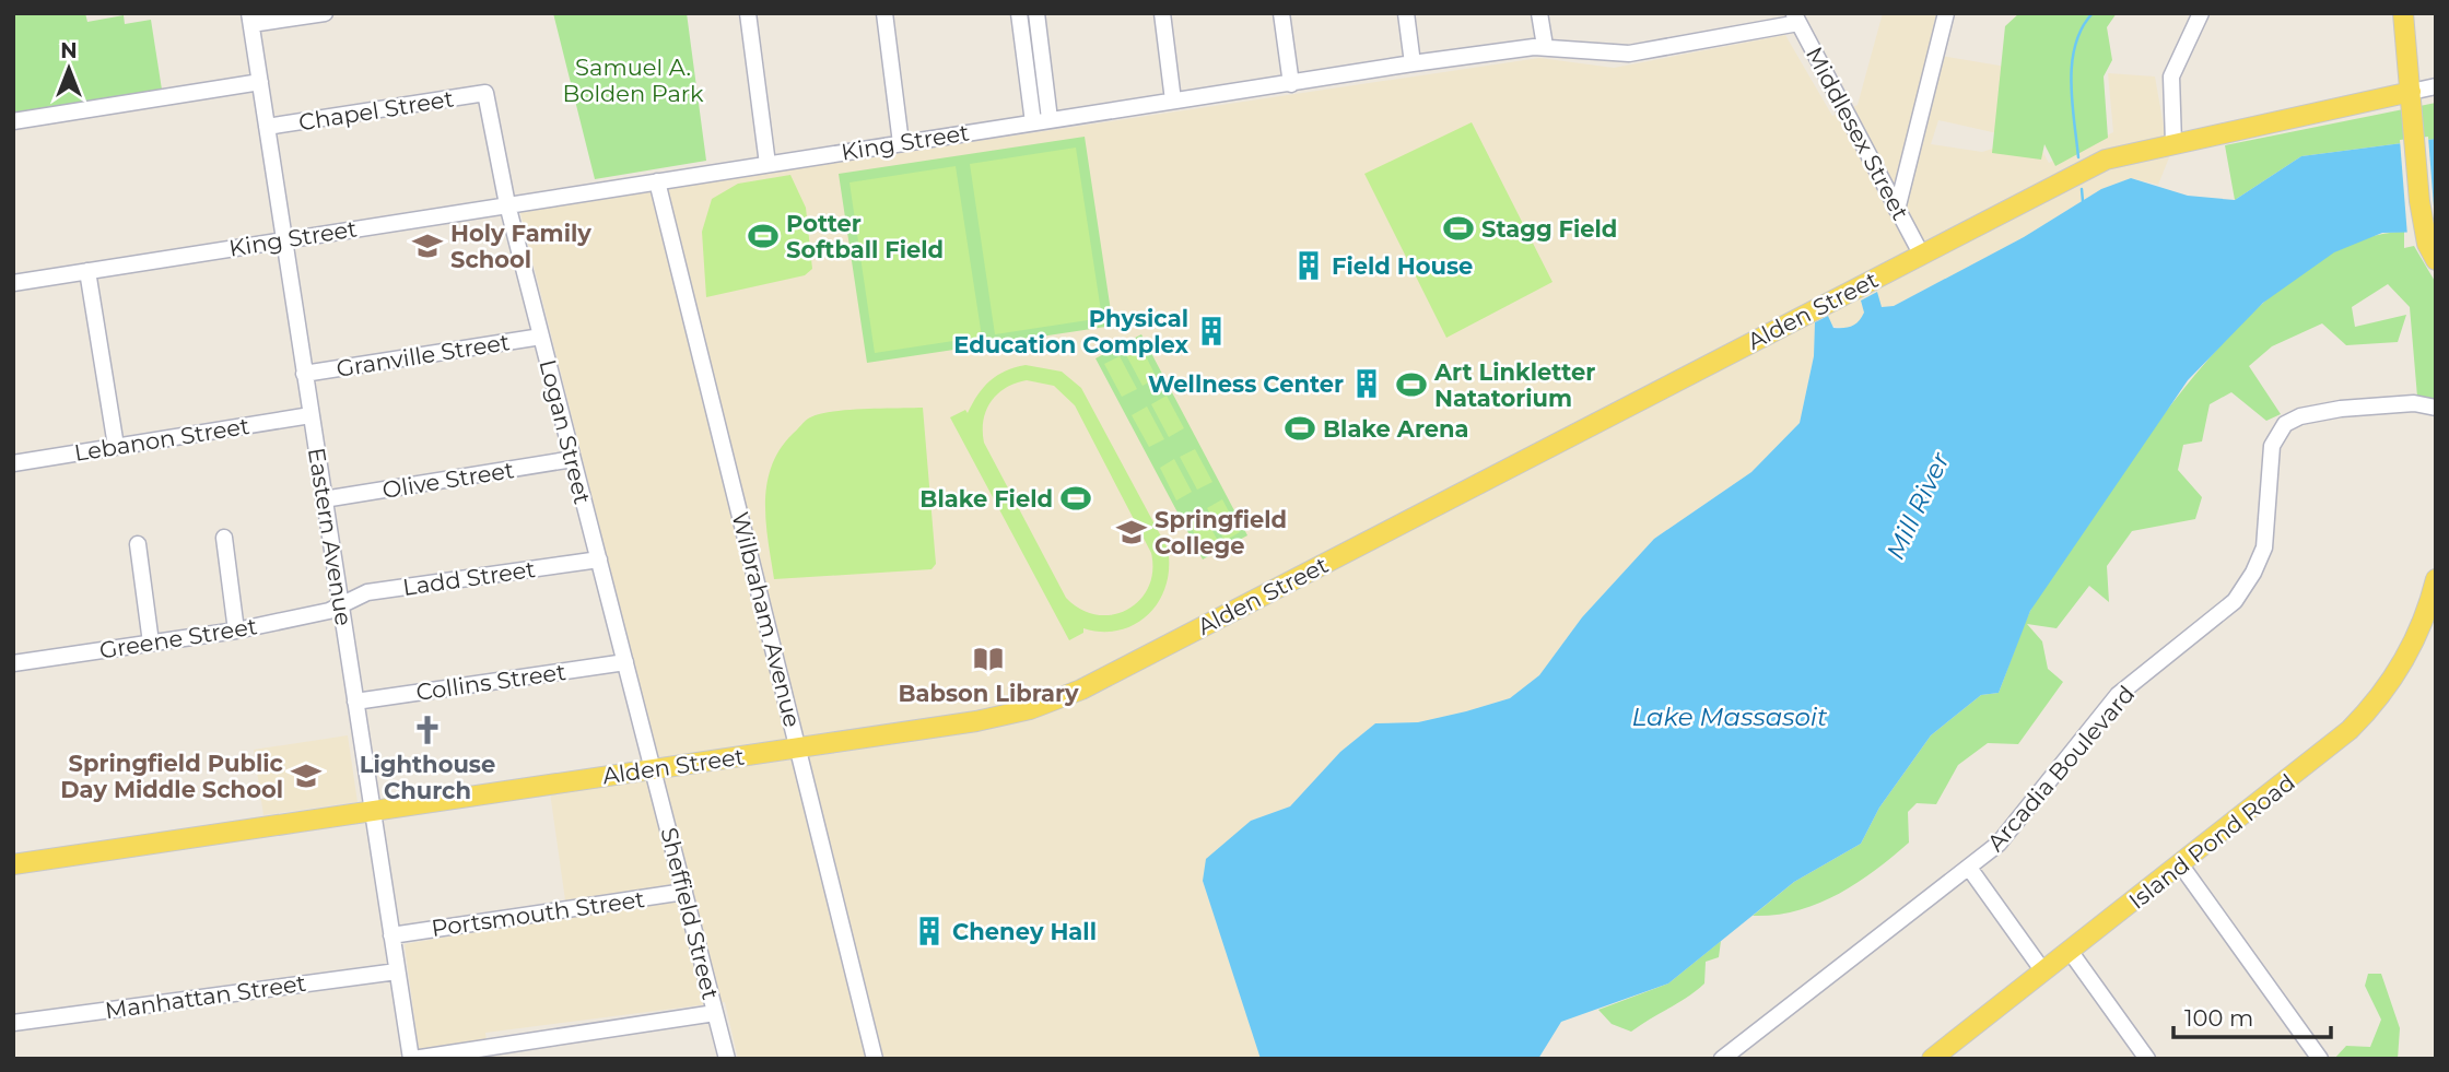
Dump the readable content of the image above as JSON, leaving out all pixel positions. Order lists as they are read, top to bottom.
{
  "streets": {
    "main road": ["Alden Street", "Island Pond Road"],
    "street": [
      "Chapel Street",
      "Middlesex Street",
      "King Street",
      "Granville Street",
      "Logan Street",
      "Lebanon Street",
      "Olive Street",
      "Eastern Avenue",
      "Ladd Street",
      "Wilbraham Avenue",
      "Greene Street",
      "Collins Street",
      "Arcadia Boulevard",
      "Portsmouth Street",
      "Sheffield Street",
      "Manhattan Street"
    ]
  },
  "crossings": [
    ["Chapel Street", "Logan Street"],
    ["Chapel Street", "Eastern Avenue"],
    ["Middlesex Street", "King Street"],
    ["Middlesex Street", "Alden Street"],
    ["King Street", "Logan Street"],
    ["King Street", "Eastern Avenue"],
    ["King Street", "Wilbraham Avenue"],
    ["Alden Street", "Logan Street"],
    ["Alden Street", "Eastern Avenue"],
    ["Alden Street", "Wilbraham Avenue"],
    ["Alden Street", "Sheffield Street"],
    ["Granville Street", "Logan Street"],
    ["Granville Street", "Eastern Avenue"],
    ["Logan Street", "Olive Street"],
    ["Logan Street", "Ladd Street"],
    ["Logan Street", "Collins Street"],
    ["Logan Street", "Sheffield Street"],
    ["Lebanon Street", "Eastern Avenue"],
    ["Olive Street", "Eastern Avenue"],
    ["Eastern Avenue", "Ladd Street"],
    ["Eastern Avenue", "Greene Street"],
    ["Eastern Avenue", "Collins Street"],
    ["Eastern Avenue", "Portsmouth Street"],
    ["Eastern Avenue", "Manhattan Street"],
    ["Ladd Street", "Greene Street"],
    ["Portsmouth Street", "Sheffield Street"]
  ],
  "water": ["Mill River", "Lake Massasoit"],
  "parks": ["Samuel A. Bolden Park"],
  "places": {
    "sports": [
      "Stagg Field",
      "Potter Softball Field",
      "Art Linkletter Natatorium",
      "Blake Arena",
      "Blake Field"
    ],
    "school or university": ["Holy Family School", "Springfield College", "Springfield Public Day Middle School"],
    "building": [
      "Field House",
      "Physical Education Complex",
      "Wellness Center",
      "Cheney Hall"
    ],
    "library": ["Babson Library"],
    "church": ["Lighthouse Church"]
  },
  "scale_bar": "100 m",
  "north": "top"
}
